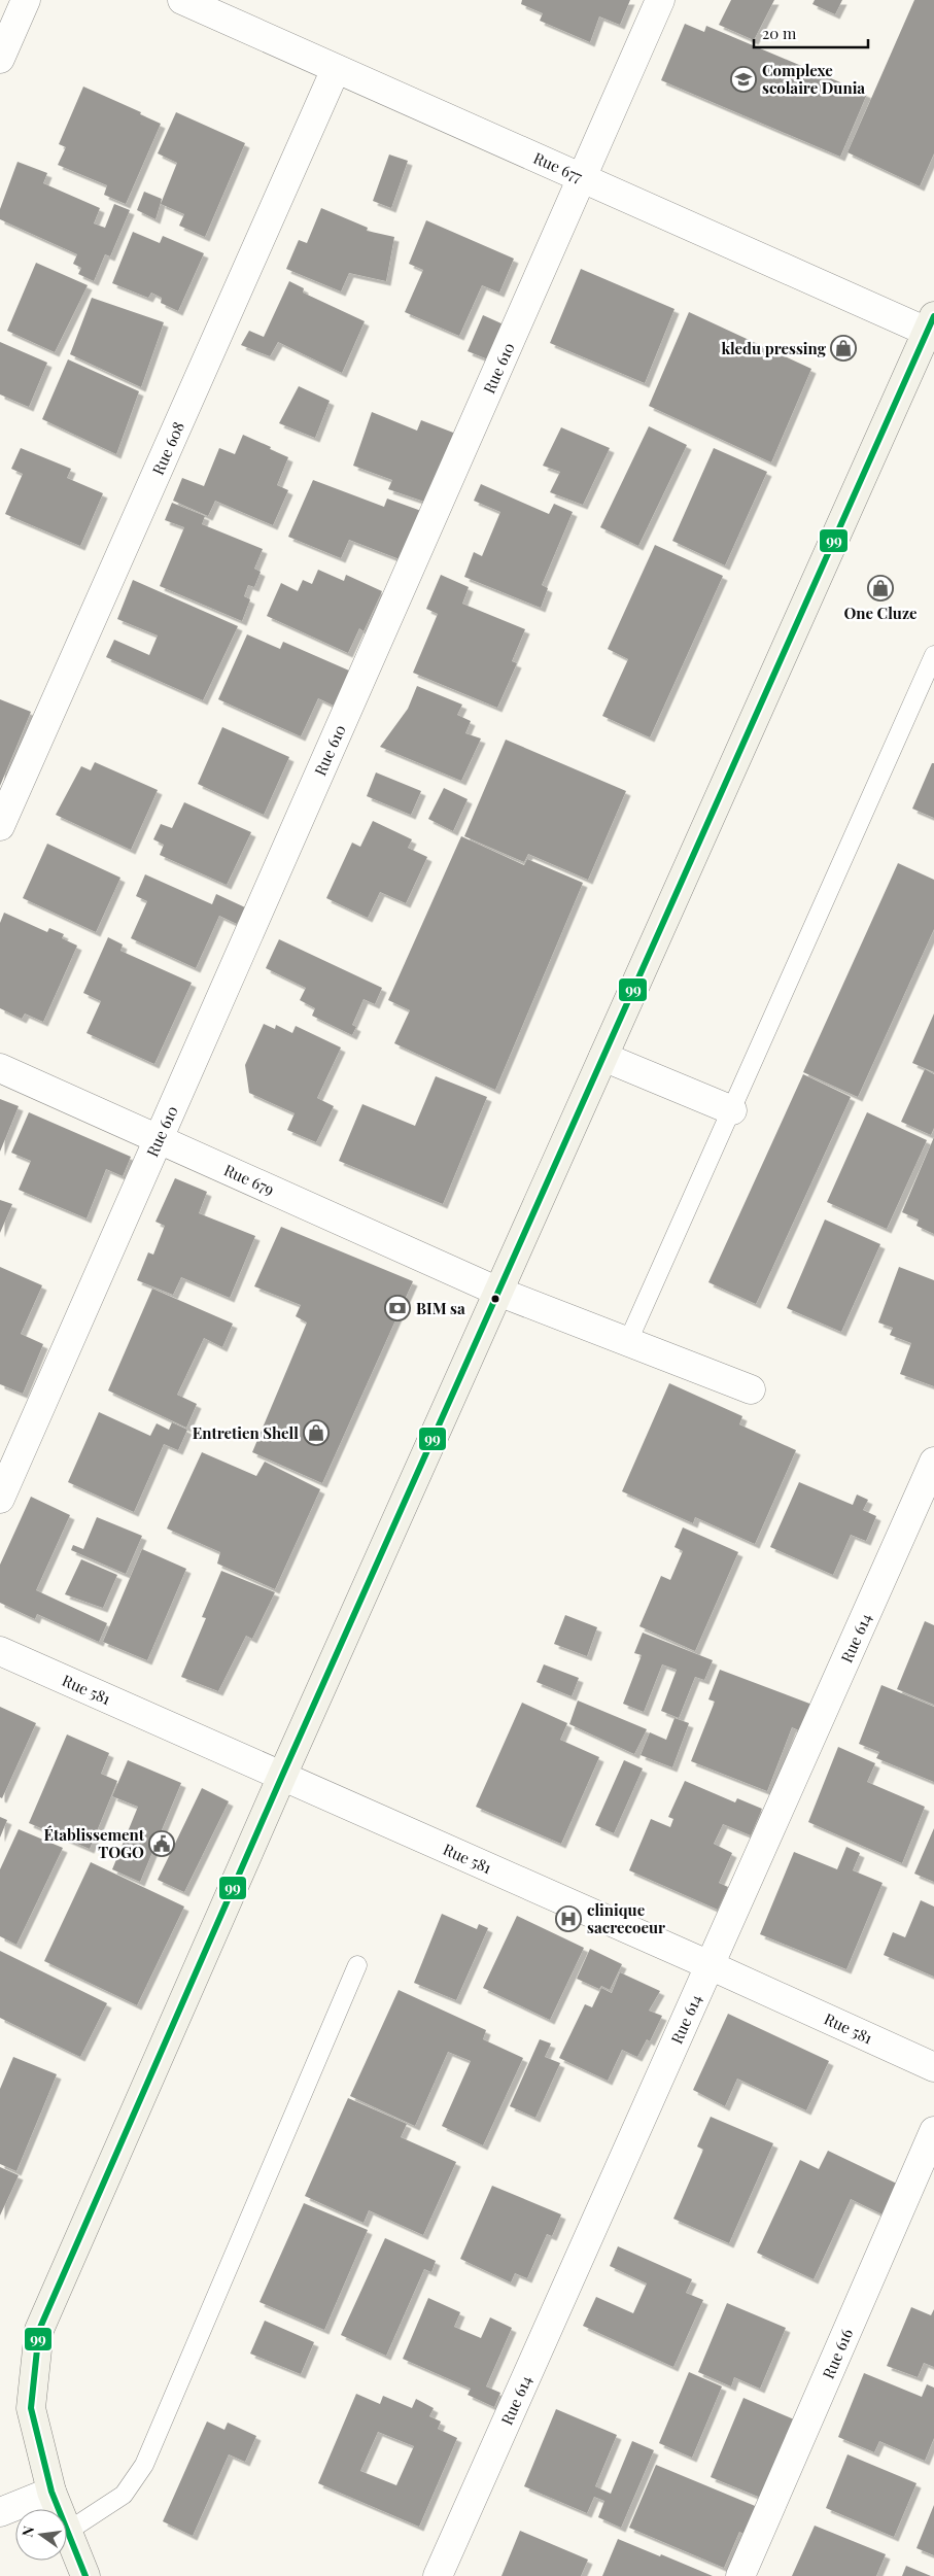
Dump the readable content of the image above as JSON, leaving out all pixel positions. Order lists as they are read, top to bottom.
{
  "streets": {
    "street": [
      "Rue 677",
      "Rue 610",
      "Rue 608",
      "Rue 679",
      "Rue 614",
      "Rue 581",
      "Rue 616"
    ]
  },
  "crossings": [
    ["Rue 677", "Rue 610"],
    ["Rue 677", "Rue 608"],
    ["Rue 610", "Rue 679"],
    ["Rue 614", "Rue 581"]
  ],
  "places": {
    "school or university": ["Complexe scolaire Dunia"],
    "shop": ["kledu pressing", "One Cluze", "Entretien Shell"],
    "bank": ["BIM sa"],
    "public building": ["Établissement TOGO"],
    "hospital": ["clinique sacrecoeur"]
  },
  "lines": ["transit line 99"],
  "scale_bar": "20 m",
  "north": "left"
}
